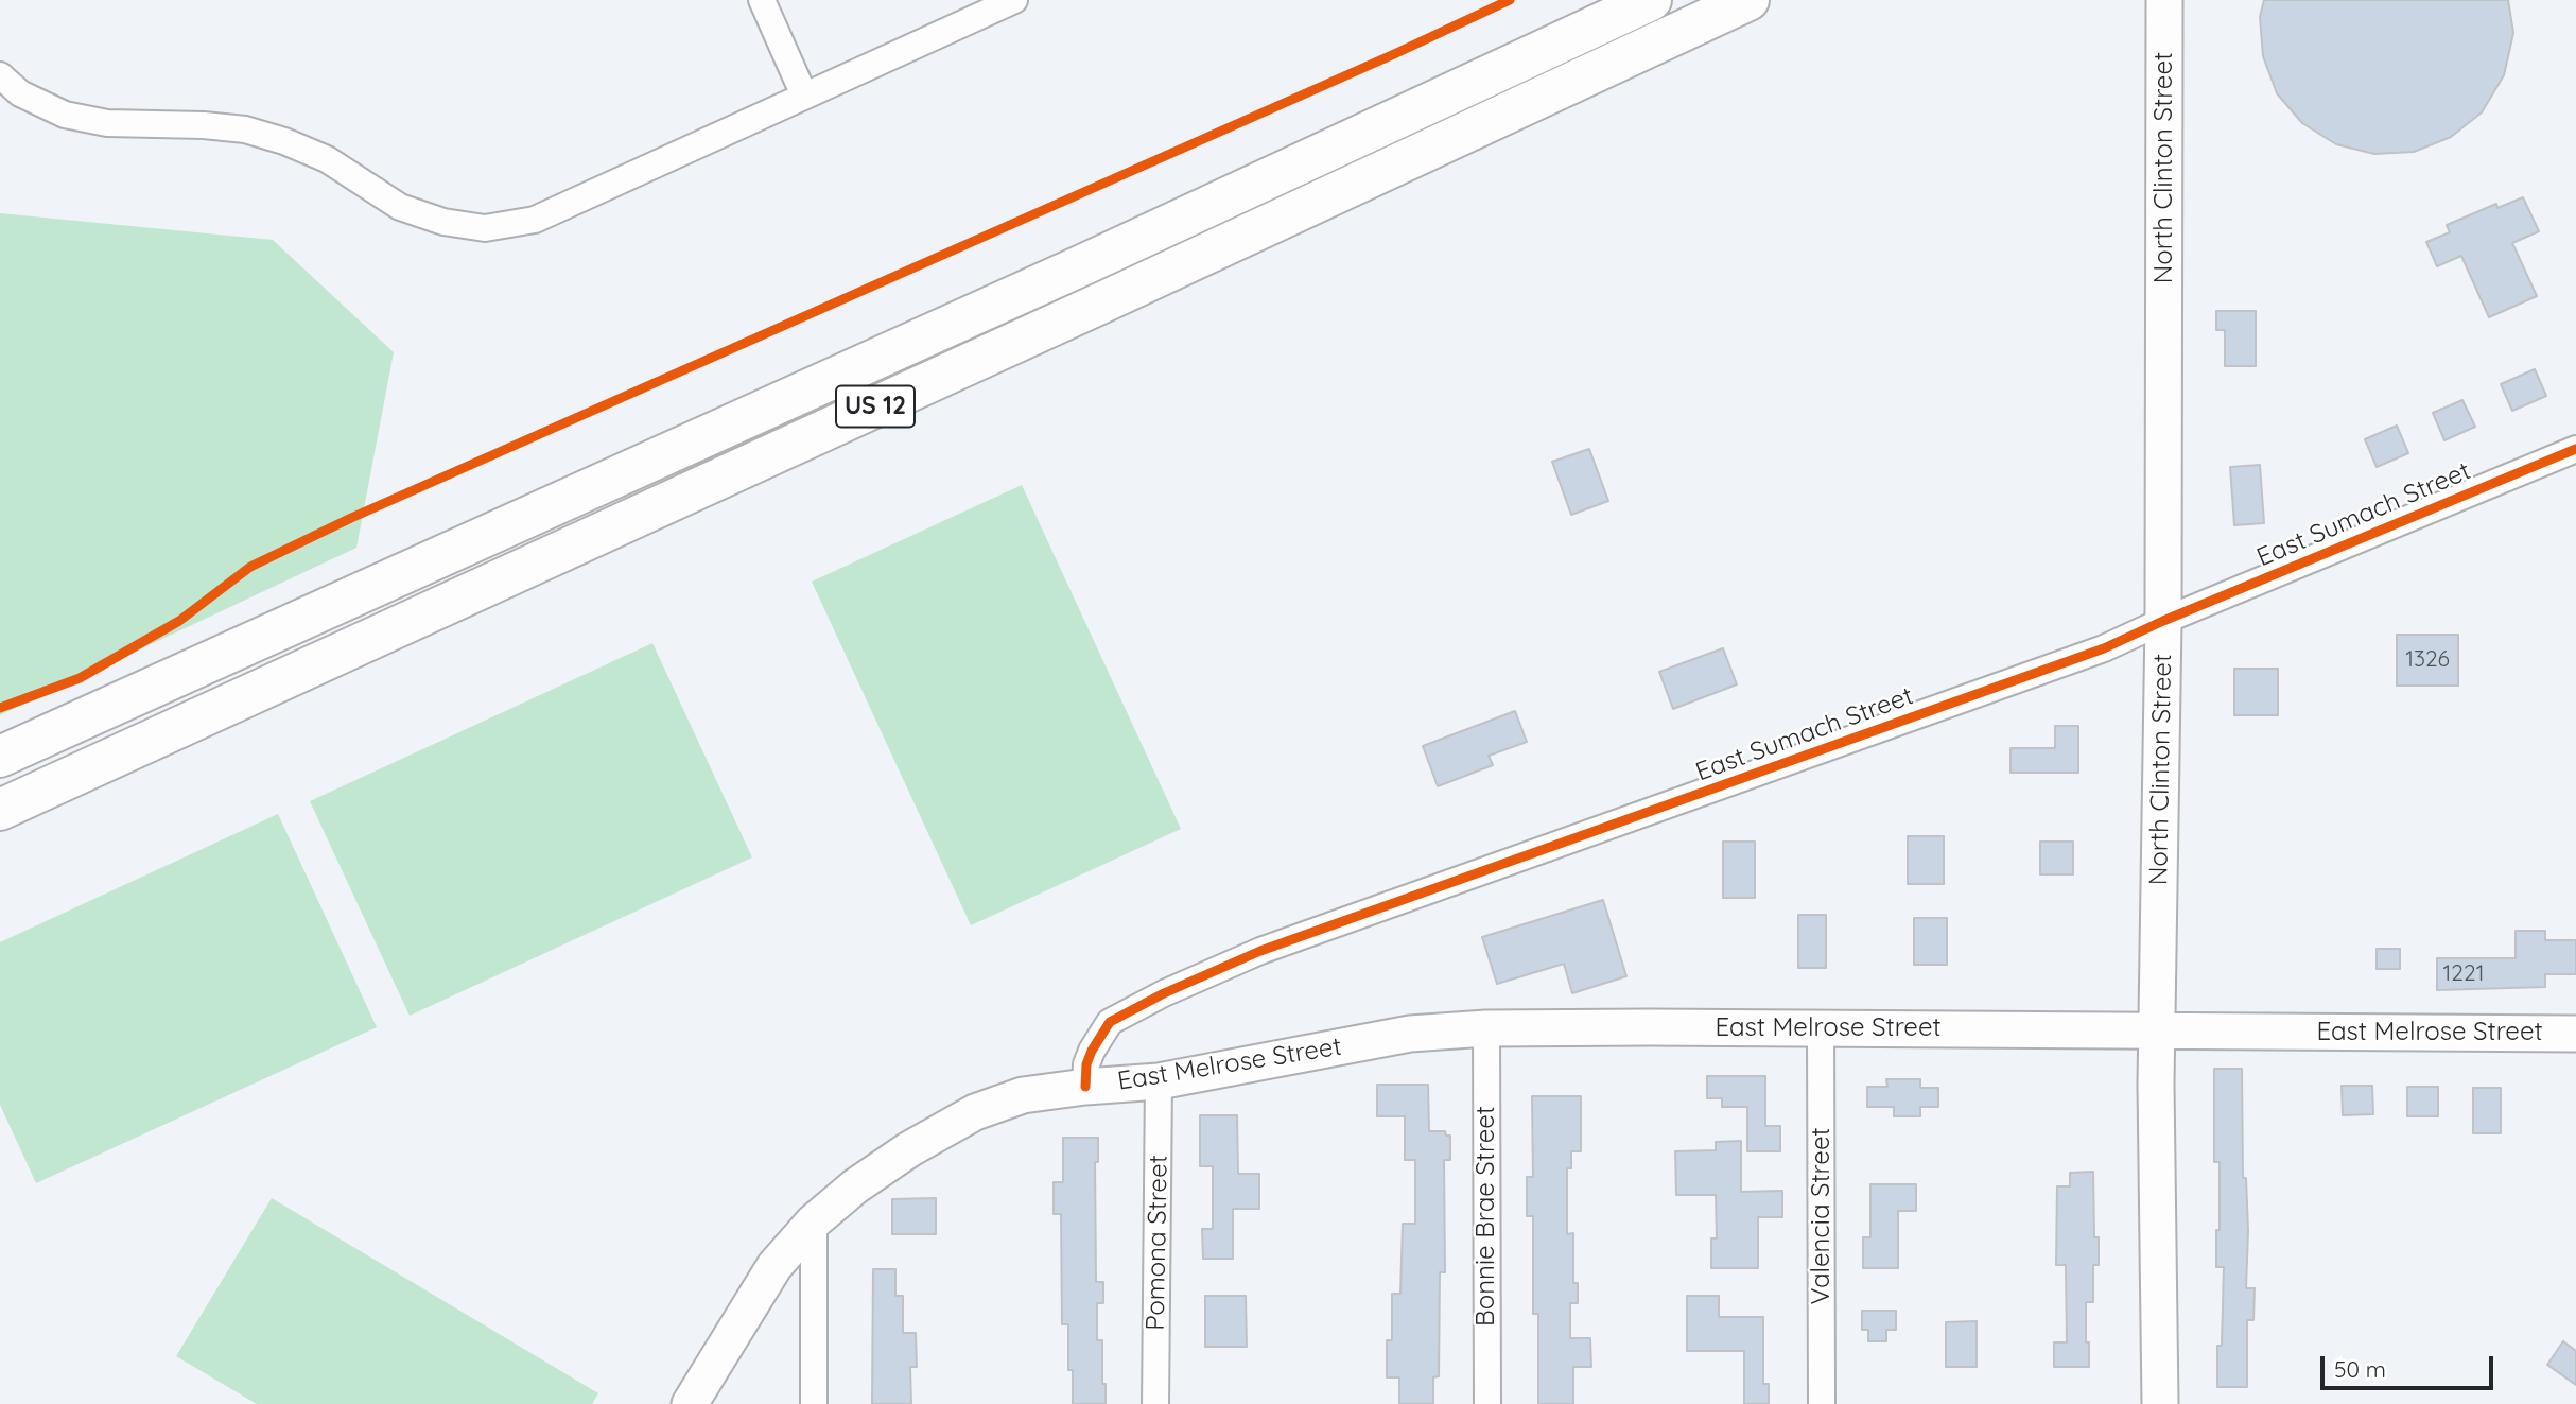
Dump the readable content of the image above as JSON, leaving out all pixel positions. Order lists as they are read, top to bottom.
{
  "streets": {
    "highway": ["US 12"],
    "main road": ["North Clinton Street", "East Melrose Street"],
    "street": [
      "East Sumach Street",
      "Bonnie Brae Street",
      "Valencia Street",
      "Pomona Street"
    ]
  },
  "crossings": [
    ["North Clinton Street", "East Sumach Street"],
    ["North Clinton Street", "East Melrose Street"],
    ["East Sumach Street", "East Melrose Street"],
    ["East Melrose Street", "Bonnie Brae Street"],
    ["East Melrose Street", "Valencia Street"],
    ["East Melrose Street", "Pomona Street"]
  ],
  "house_numbers": ["1326", "1221"],
  "scale_bar": "50 m"
}
